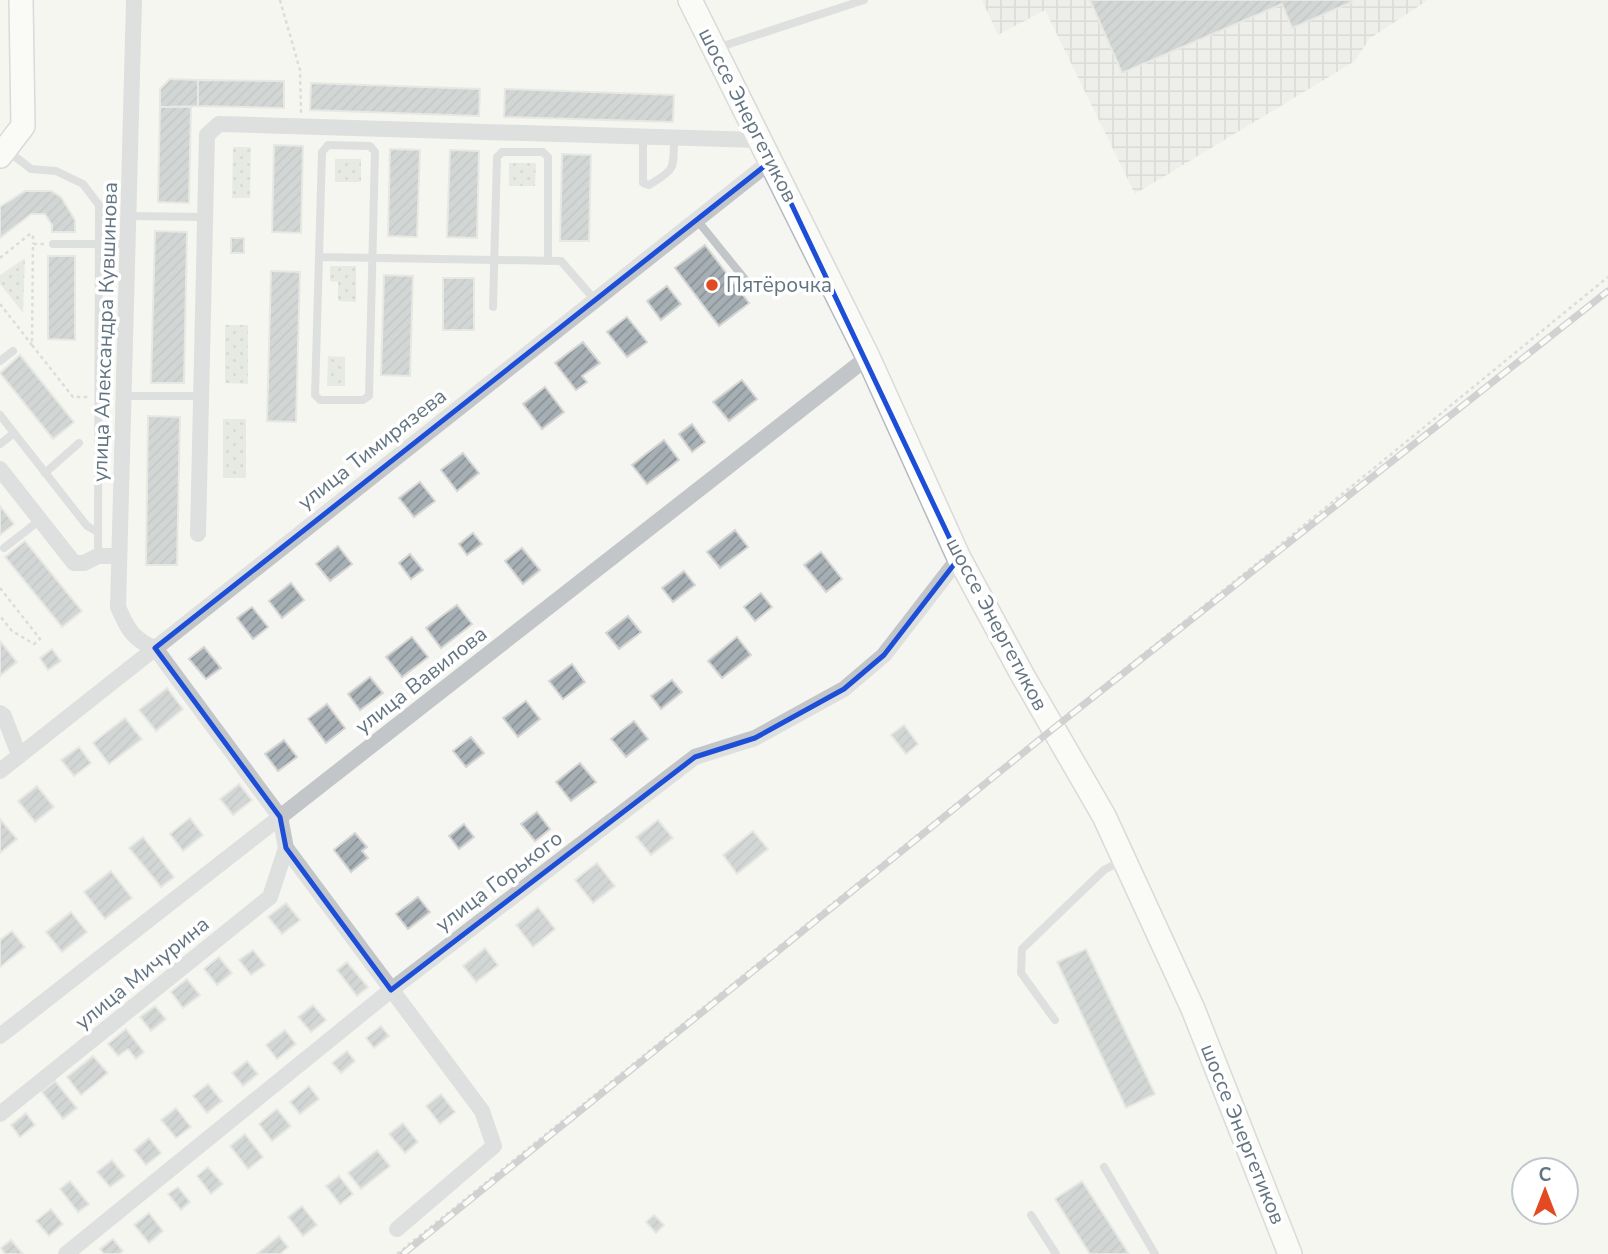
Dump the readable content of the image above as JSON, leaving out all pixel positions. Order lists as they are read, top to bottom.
{
  "streets": {
    "main road": ["шоссе Энергетиков"],
    "street": [
      "улица Александра Кувшинова",
      "улица Тимирязева",
      "улица Вавилова",
      "улица Горького",
      "улица Мичурина"
    ]
  },
  "crossings": [
    ["шоссе Энергетиков", "улица Тимирязева"],
    ["шоссе Энергетиков", "улица Вавилова"],
    ["шоссе Энергетиков", "улица Горького"],
    ["улица Александра Кувшинова", "улица Тимирязева"],
    ["улица Александра Кувшинова", "улица Вавилова"]
  ],
  "places": ["Пятёрочка"],
  "north": "top"
}
